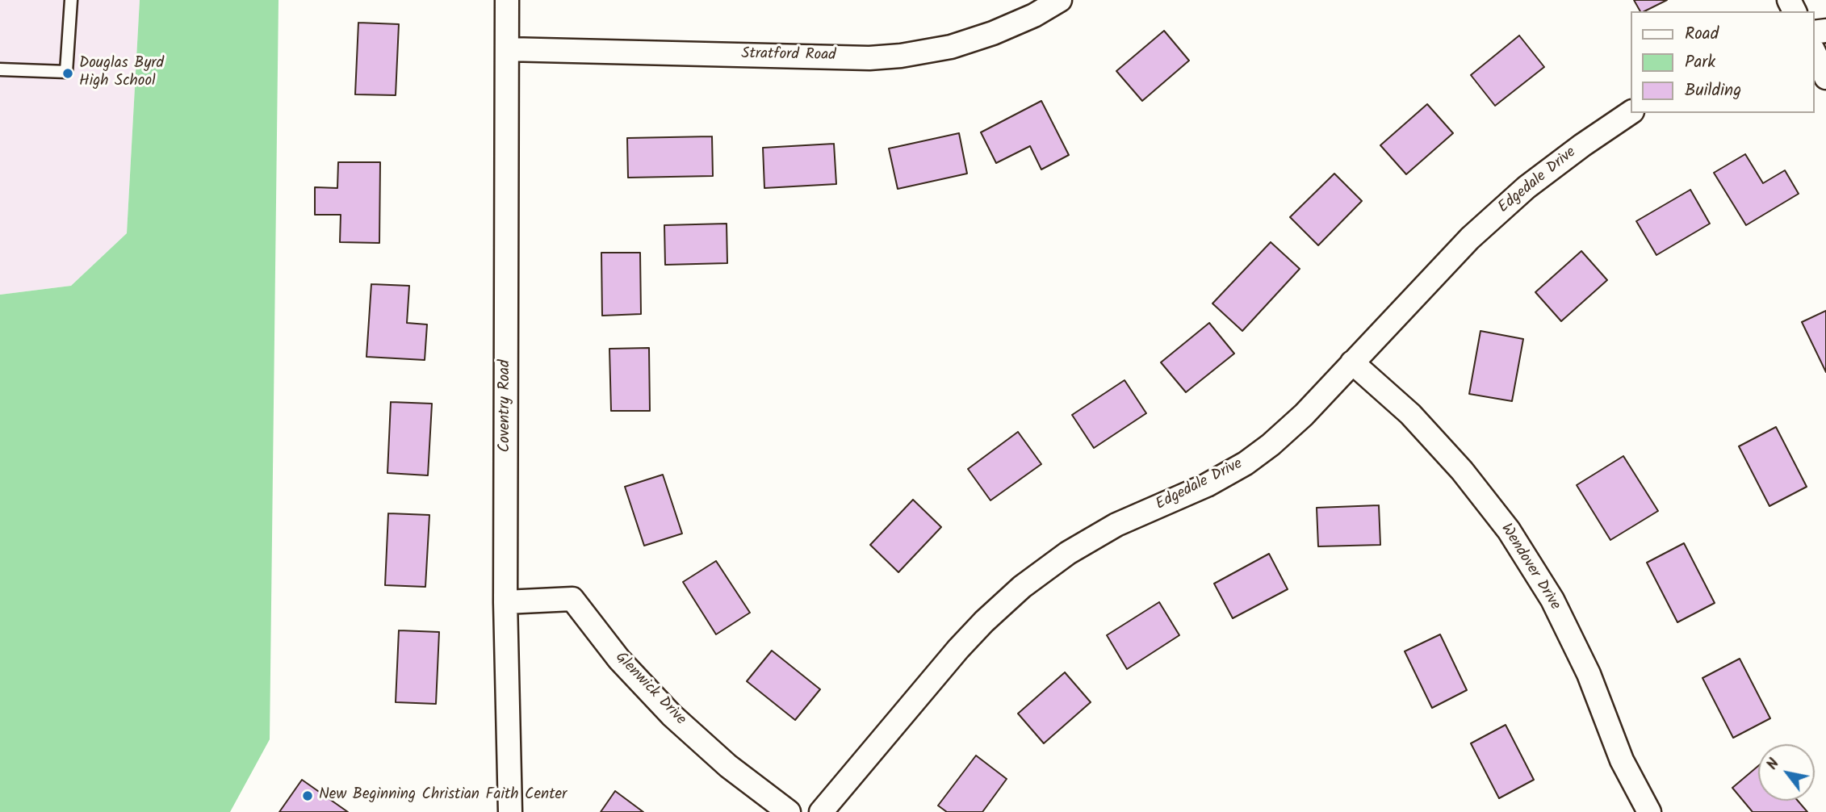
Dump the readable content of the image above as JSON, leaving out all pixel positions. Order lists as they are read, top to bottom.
{
  "streets": {
    "street": [
      "Stratford Road",
      "Edgedale Drive",
      "Coventry Road",
      "Wendover Drive",
      "Glenwick Drive"
    ]
  },
  "crossings": [
    ["Stratford Road", "Coventry Road"],
    ["Edgedale Drive", "Wendover Drive"],
    ["Coventry Road", "Glenwick Drive"]
  ],
  "places": ["Douglas Byrd High School", "New Beginning Christian Faith Center"],
  "legend": ["Road", "Park", "Building"],
  "north": "top left"
}
